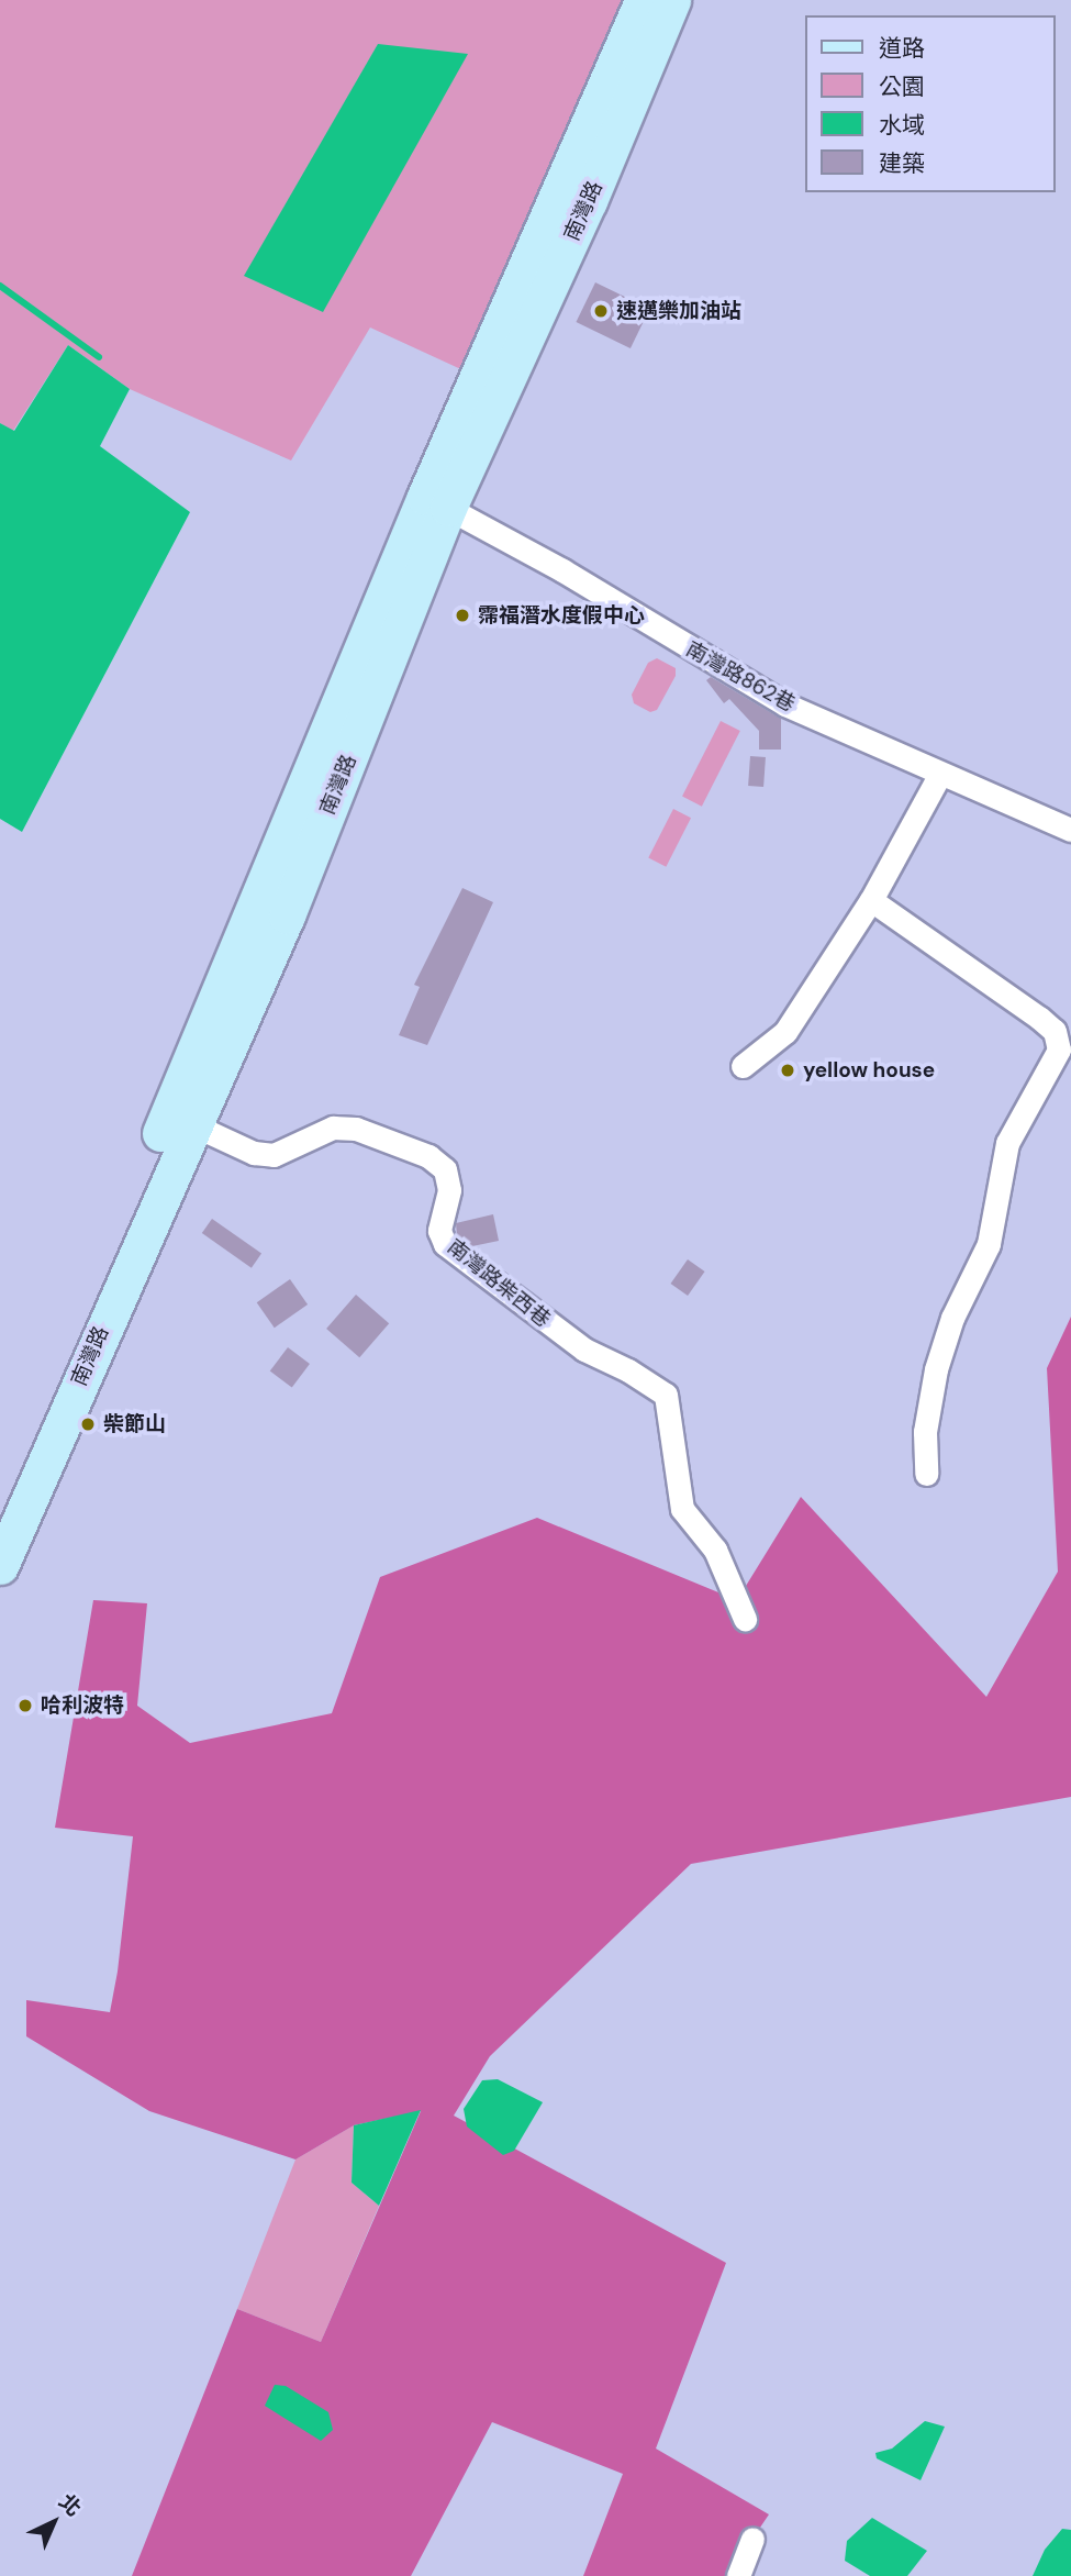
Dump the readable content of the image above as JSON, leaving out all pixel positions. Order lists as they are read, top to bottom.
{
  "streets": {
    "main road": ["南灣路"],
    "street": ["南灣路862巷", "南灣路柴西巷"]
  },
  "crossings": [
    ["南灣路", "南灣路862巷"],
    ["南灣路", "南灣路柴西巷"]
  ],
  "places": [
    "速邁樂加油站",
    "霈福潛水度假中心",
    "yellow house",
    "柴節山",
    "哈利波特"
  ],
  "legend": [
    "道路",
    "公園",
    "水域",
    "建築"
  ],
  "north": "top right"
}
